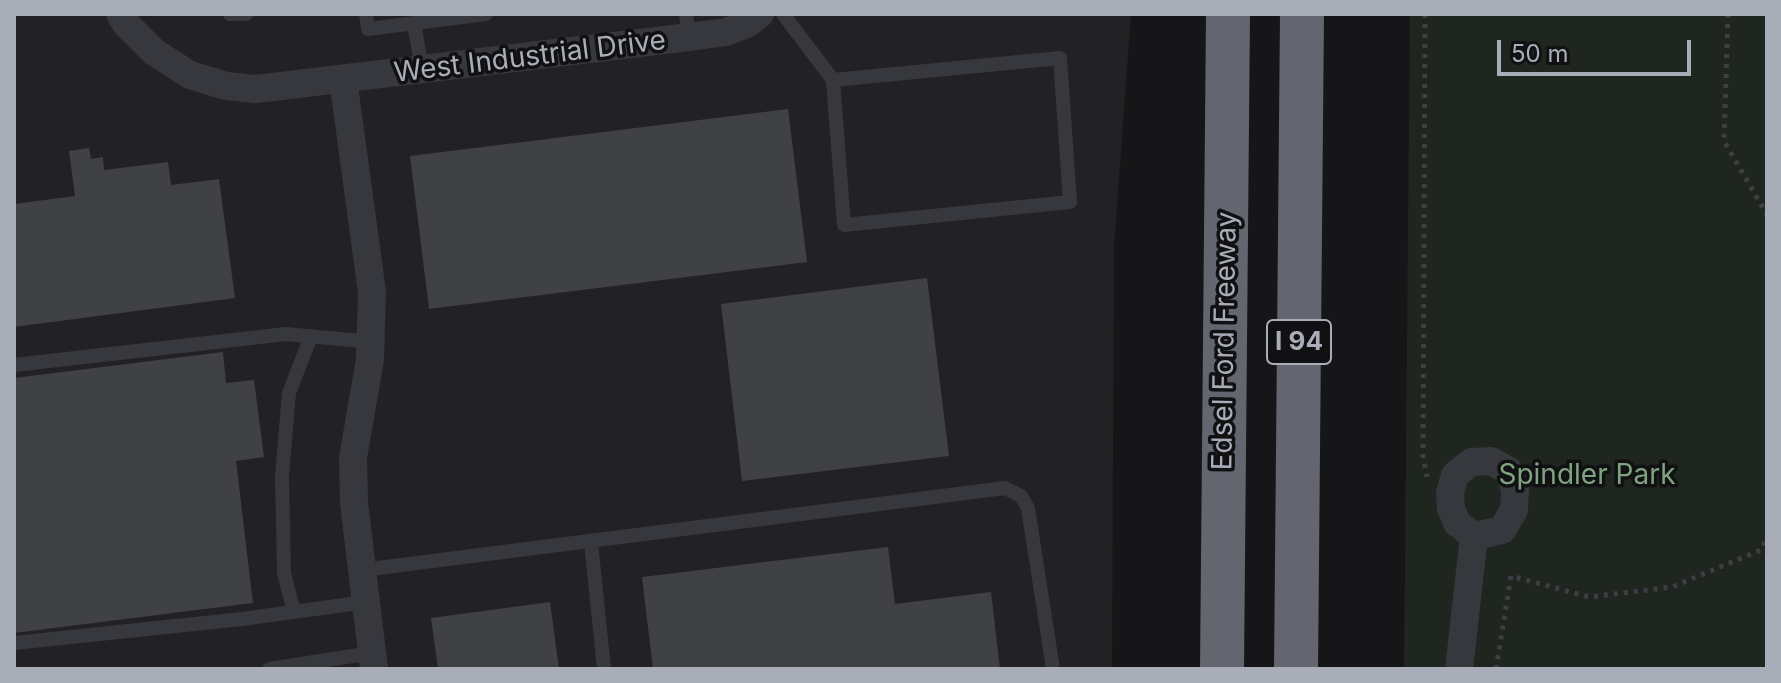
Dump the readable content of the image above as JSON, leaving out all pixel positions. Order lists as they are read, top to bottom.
{
  "streets": {
    "highway": ["Edsel Ford Freeway", "I 94"],
    "street": ["West Industrial Drive"]
  },
  "parks": ["Spindler Park"],
  "scale_bar": "50 m"
}
